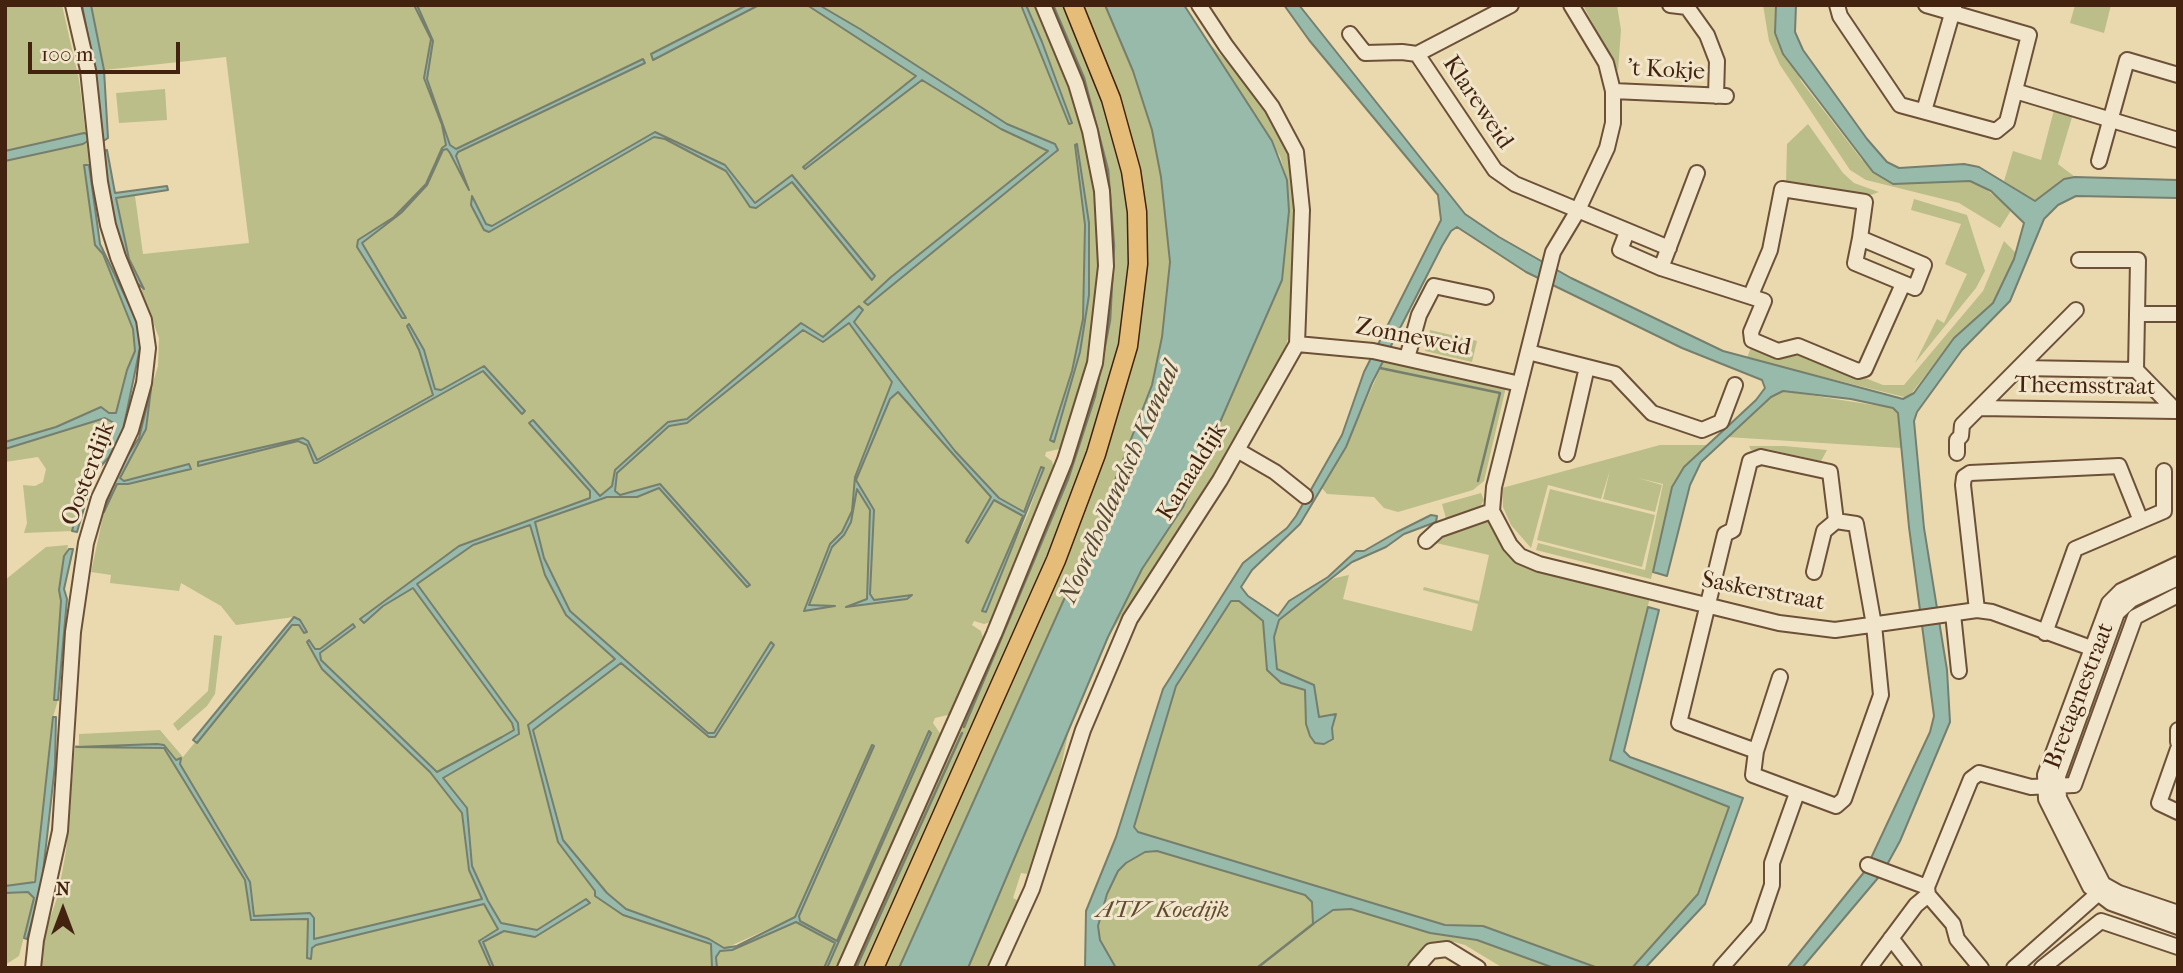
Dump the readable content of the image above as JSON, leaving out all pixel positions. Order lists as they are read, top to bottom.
{
  "streets": {
    "street": [
      "'t Kokje",
      "Klareweid",
      "Zonneweid",
      "Theemsstraat",
      "Kanaaldijk",
      "Oosterdijk",
      "Saskerstraat",
      "Bretagnestraat"
    ]
  },
  "crossings": [
    ["Zonneweid", "Kanaaldijk"]
  ],
  "water": ["Noordhollandsch Kanaal"],
  "parks": ["ATV Koedijk"],
  "scale_bar": "100 m",
  "north": "top"
}
